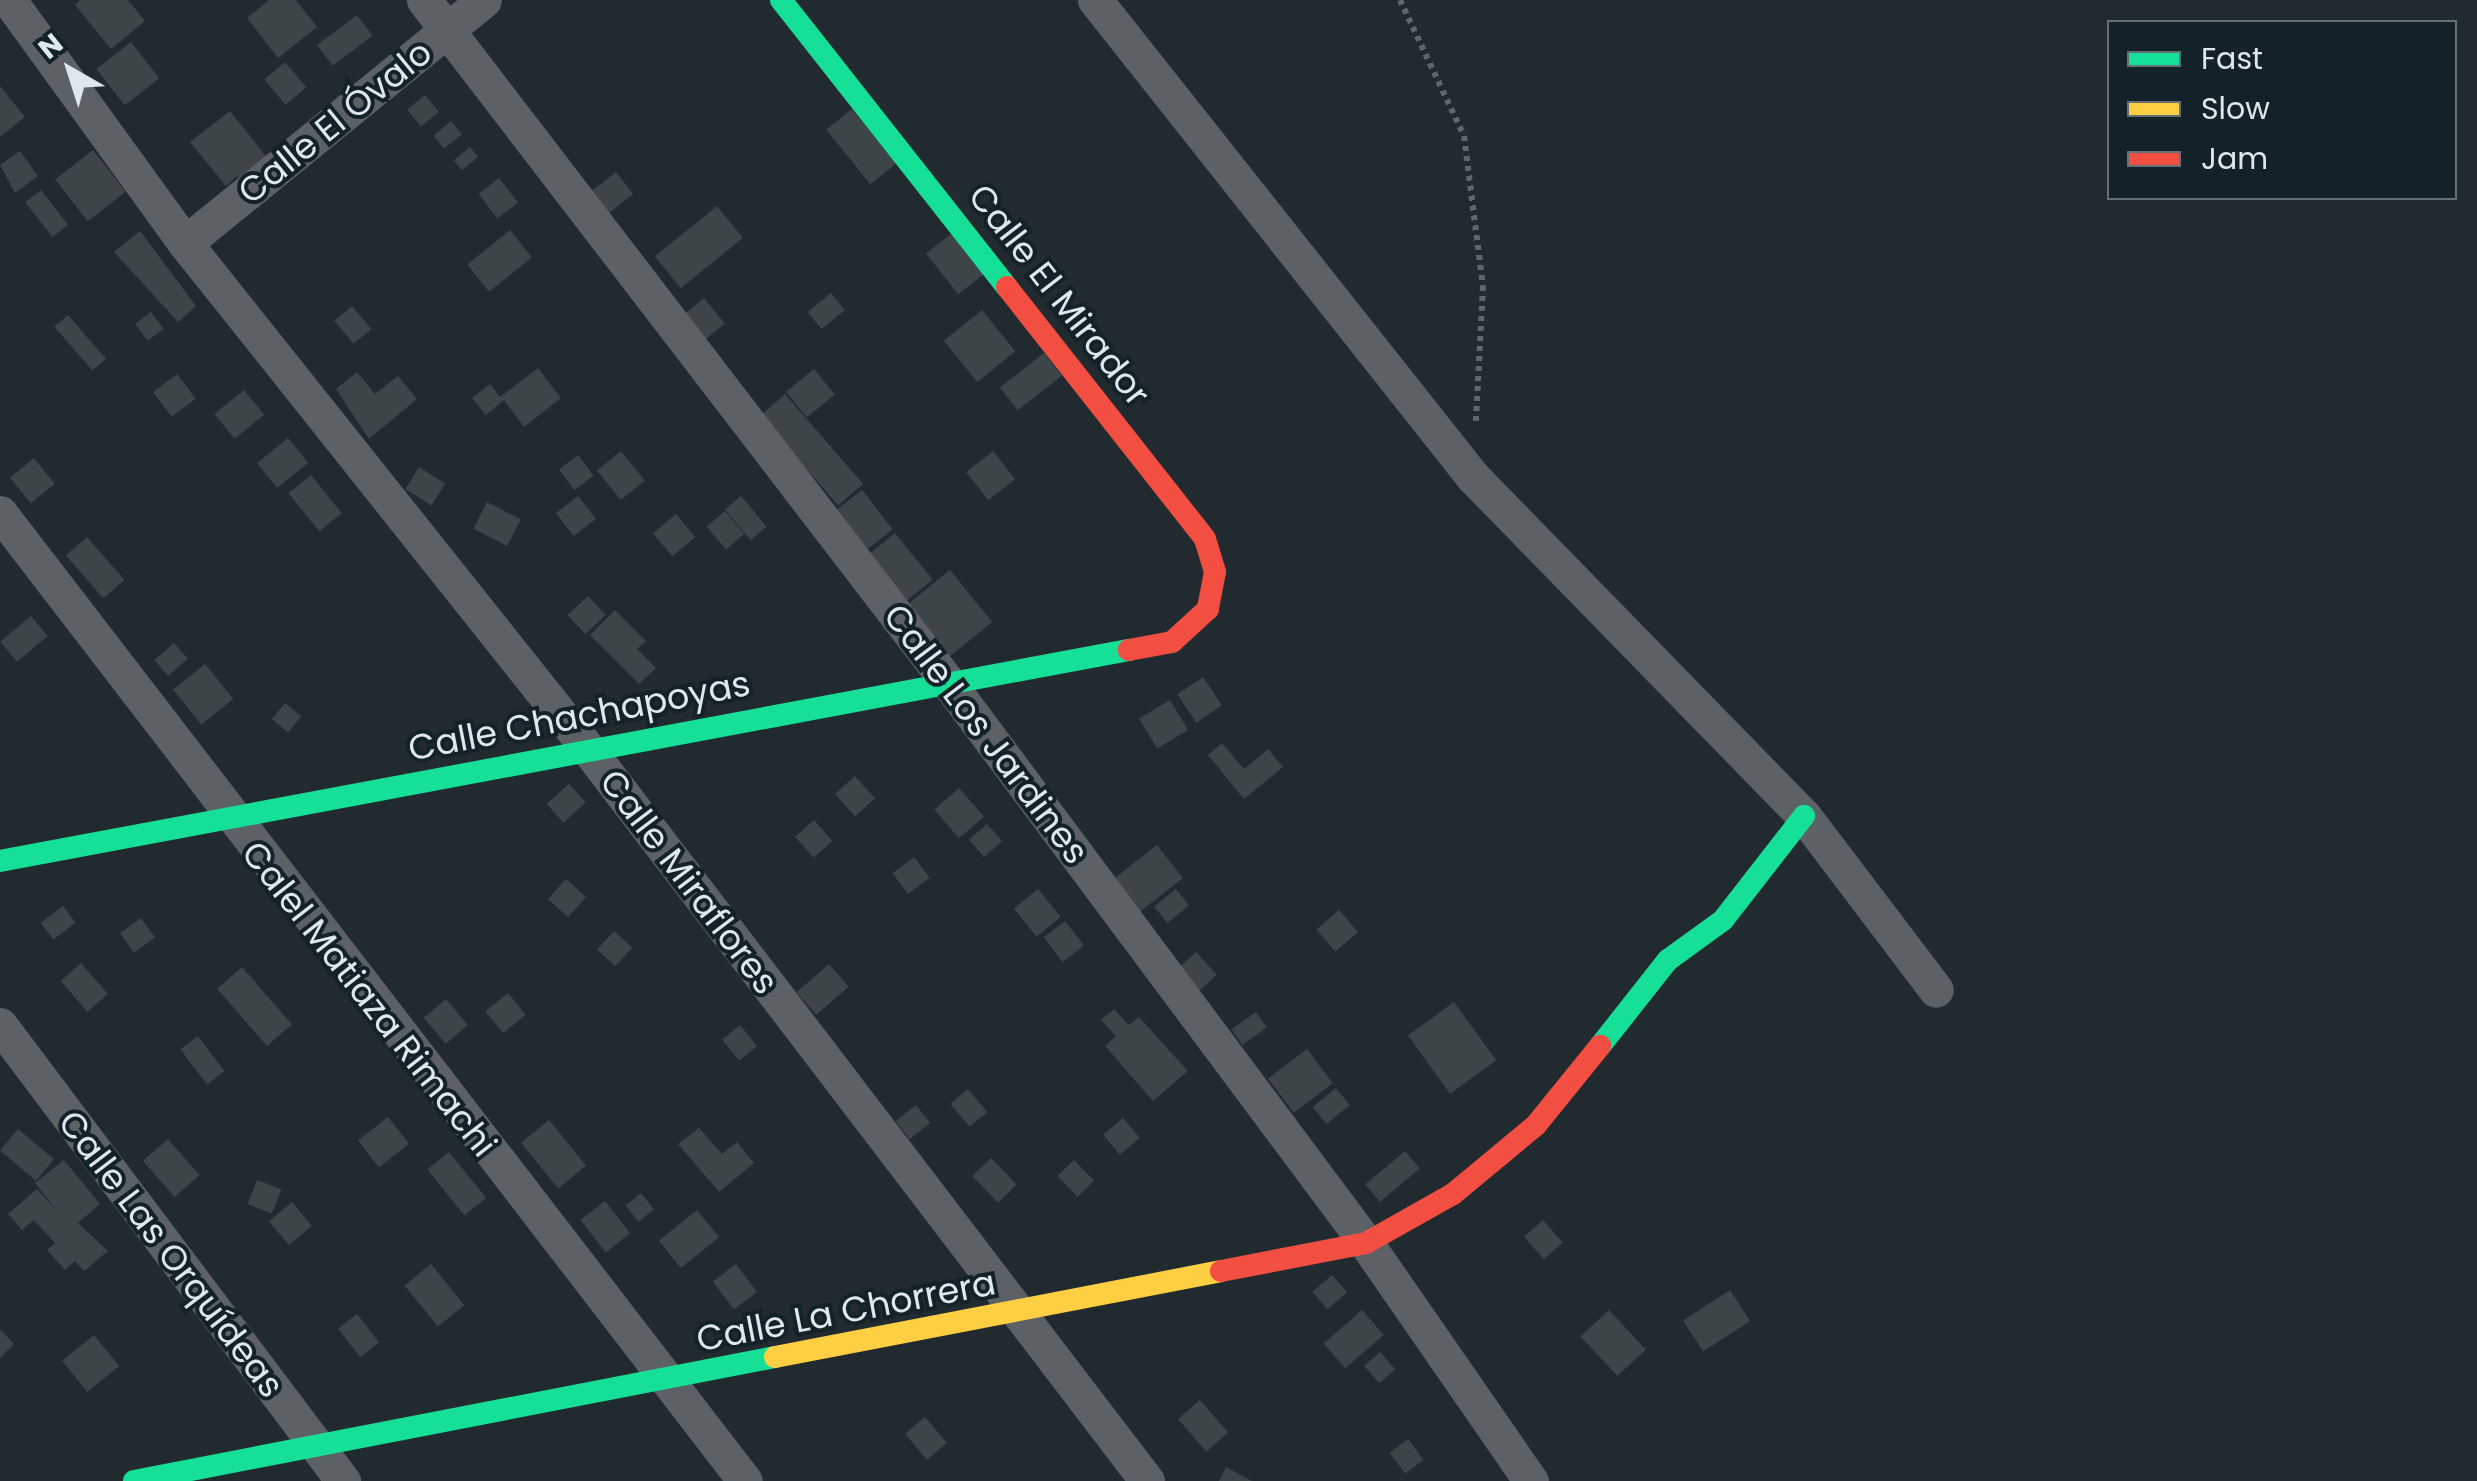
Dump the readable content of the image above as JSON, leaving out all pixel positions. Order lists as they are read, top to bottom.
{
  "streets": {
    "street": [
      "Calle El Óvalo",
      "Calle El Mirador",
      "Calle Chachapoyas",
      "Calle Los Jardines",
      "Calle Miraflores",
      "Calel Matiaza Rimachi",
      "Calle Las Orquídeas",
      "Calle La Chorrera"
    ]
  },
  "crossings": [
    ["Calle El Óvalo", "Calle Los Jardines"],
    ["Calle El Óvalo", "Calle Miraflores"],
    ["Calle El Mirador", "Calle Chachapoyas"],
    ["Calle Chachapoyas", "Calle Los Jardines"],
    ["Calle Chachapoyas", "Calle Miraflores"],
    ["Calle Chachapoyas", "Calel Matiaza Rimachi"],
    ["Calle Los Jardines", "Calle La Chorrera"],
    ["Calle Miraflores", "Calle La Chorrera"],
    ["Calel Matiaza Rimachi", "Calle La Chorrera"],
    ["Calle Las Orquídeas", "Calle La Chorrera"]
  ],
  "legend": ["Fast", "Slow", "Jam"],
  "north": "top left"
}
